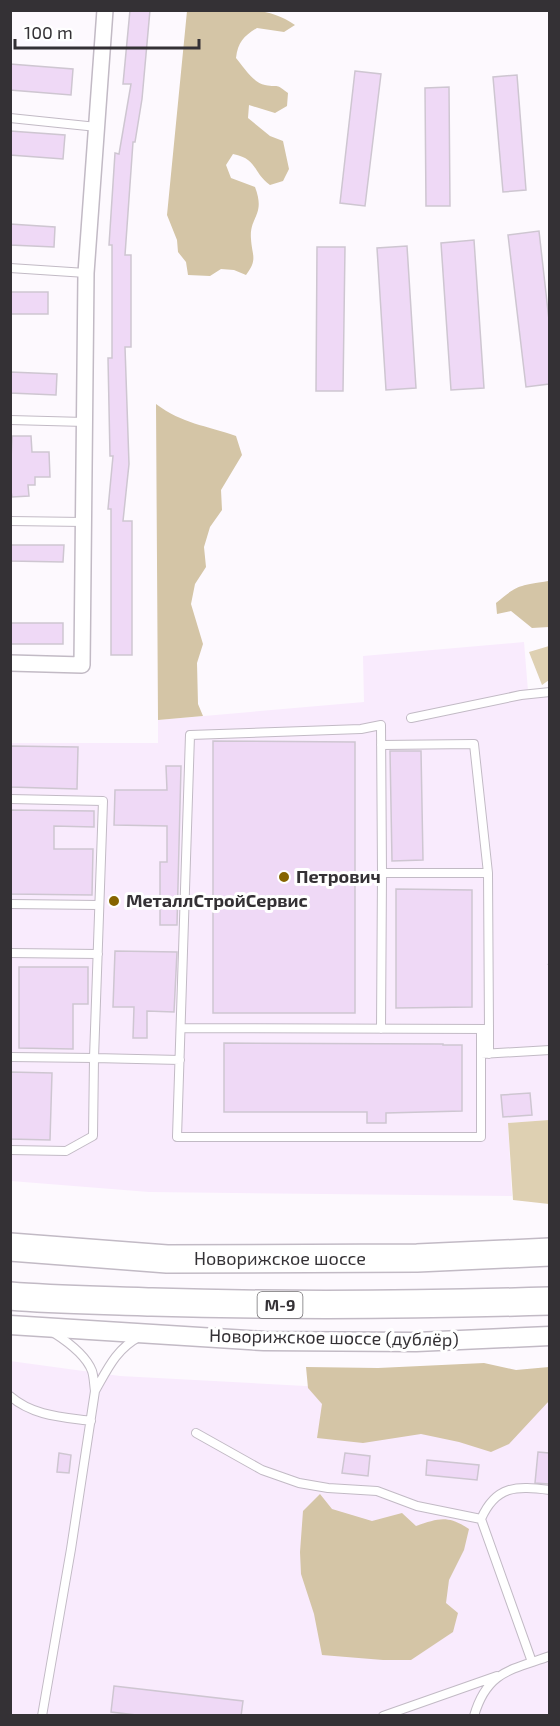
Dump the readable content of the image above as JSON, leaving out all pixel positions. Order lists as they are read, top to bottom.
{
  "streets": {
    "highway": ["Новорижское шоссе", "М-9"],
    "street": ["Новорижское шоссе (дублёр)"]
  },
  "places": ["Петрович", "МеталлСтройСервис"],
  "scale_bar": "100 m"
}
